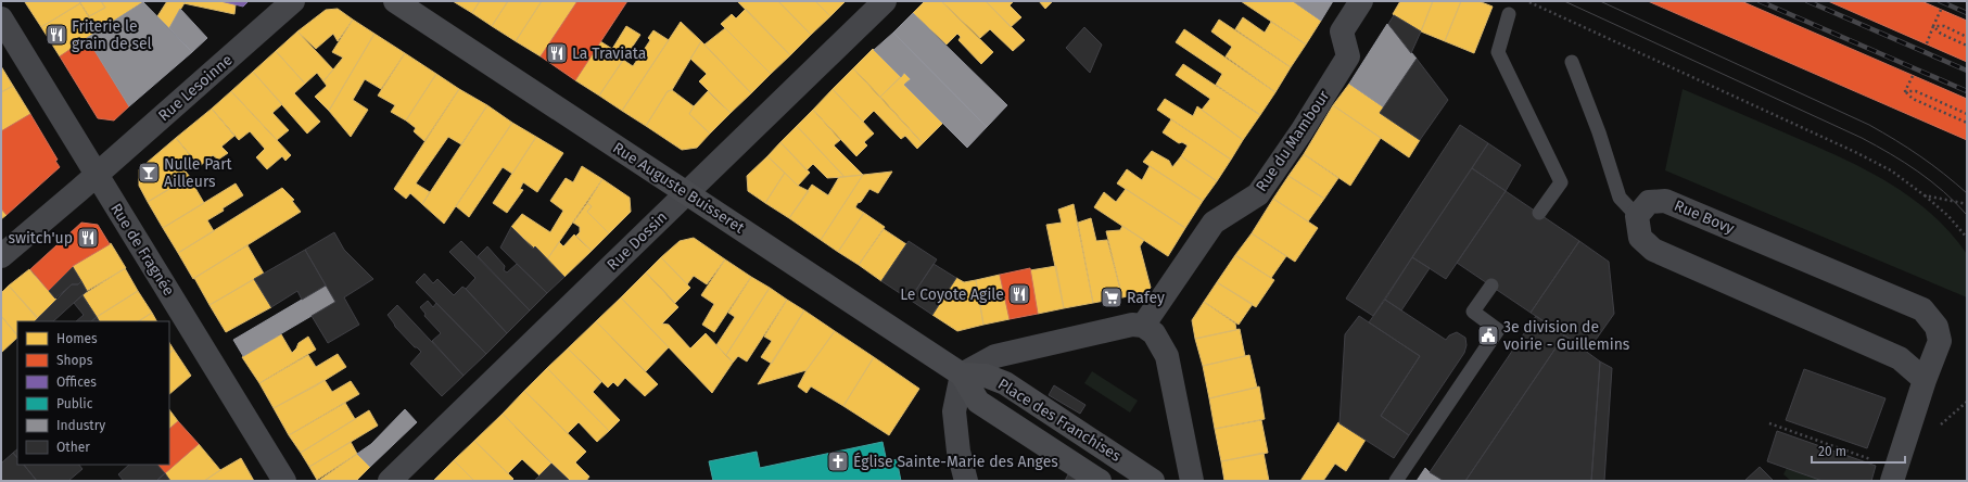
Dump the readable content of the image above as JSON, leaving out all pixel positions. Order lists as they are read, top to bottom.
{
  "streets": {
    "street": [
      "Rue Lesoinne",
      "Rue du Mambour",
      "Rue Auguste Buisseret",
      "Rue Bovy",
      "Rue Dossin",
      "Rue de Fragnée",
      "Place des Franchises"
    ]
  },
  "crossings": [
    ["Rue Lesoinne", "Rue de Fragnée"],
    ["Rue du Mambour", "Place des Franchises"],
    ["Rue Auguste Buisseret", "Rue Dossin"],
    ["Rue Auguste Buisseret", "Place des Franchises"]
  ],
  "places": {
    "restaurant": [
      "Friterie le grain de sel",
      "La Traviata",
      "switch'up",
      "Le Coyote Agile"
    ],
    "bar": ["Nulle Part Ailleurs"],
    "supermarket": ["Rafey"],
    "public building": ["3e division de voirie - Guillemins"],
    "church": ["Église Sainte-Marie des Anges"]
  },
  "legend": [
    "Homes",
    "Shops",
    "Offices",
    "Public",
    "Industry",
    "Other"
  ],
  "scale_bar": "20 m"
}
